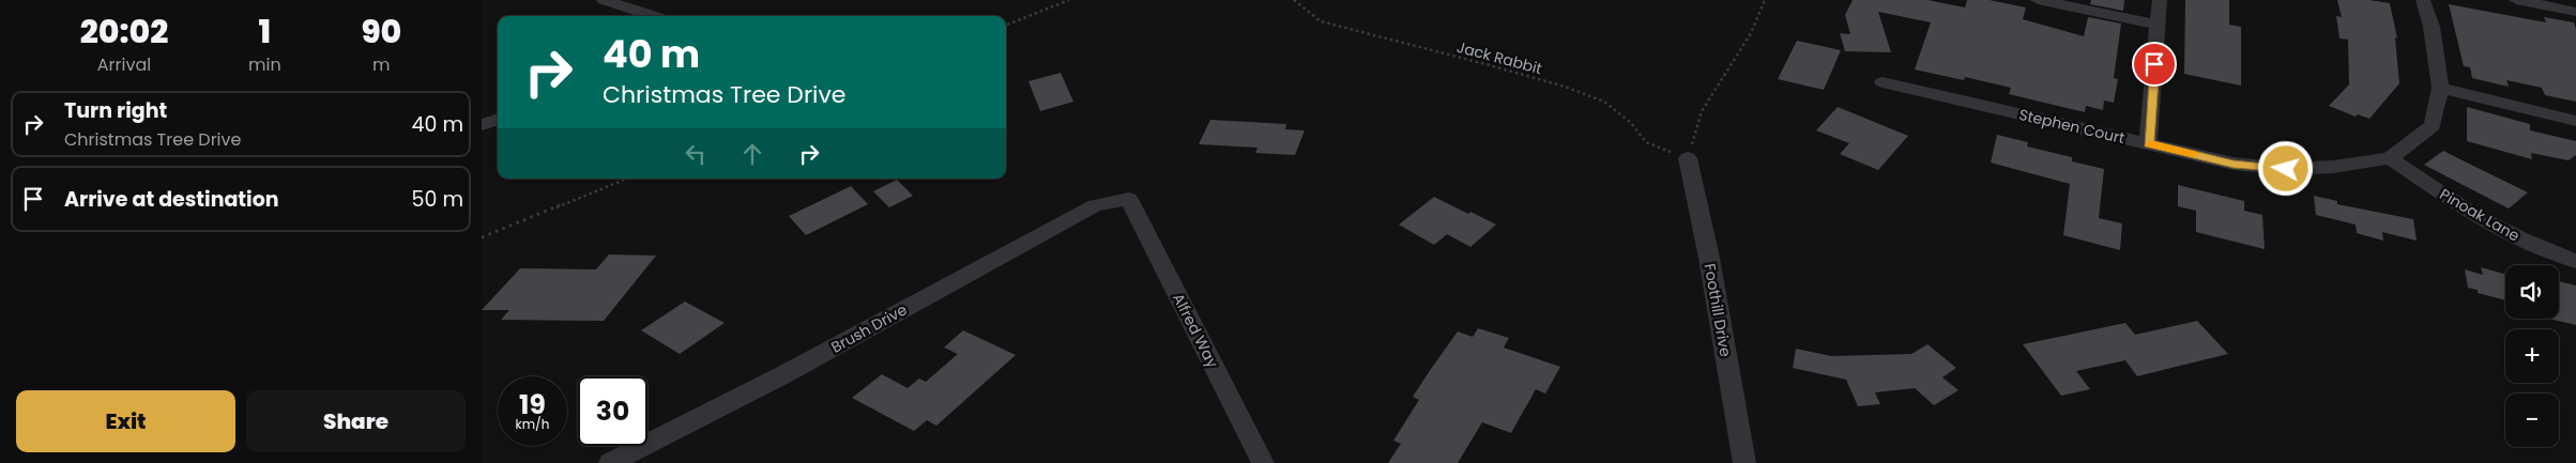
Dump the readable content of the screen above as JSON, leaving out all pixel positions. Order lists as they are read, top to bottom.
{
  "streets": {
    "street": [
      "Stephen Court",
      "Pinoak Lane",
      "Foothill Drive",
      "Brush Drive",
      "Alfred Way"
    ],
    "path": ["Jack Rabbit"]
  },
  "crossings": [
    ["Jack Rabbit", "Foothill Drive"],
    ["Stephen Court", "Pinoak Lane"],
    ["Brush Drive", "Alfred Way"]
  ],
  "page": {
    "eta": [
      "20:02",
      "Arrival",
      "1",
      "min",
      "90",
      "m"
    ],
    "turn": ["40 m", "Christmas Tree Drive"],
    "list": [
      {
        "name": "Turn right",
        "note": "Christmas Tree Drive",
        "value": "40 m"
      },
      {
        "name": "Arrive at destination",
        "value": "50 m"
      }
    ],
    "map_buttons": ["+", "−"],
    "speed": "19 km/h",
    "limit": "30",
    "buttons": ["Exit", "Share"]
  }
}
